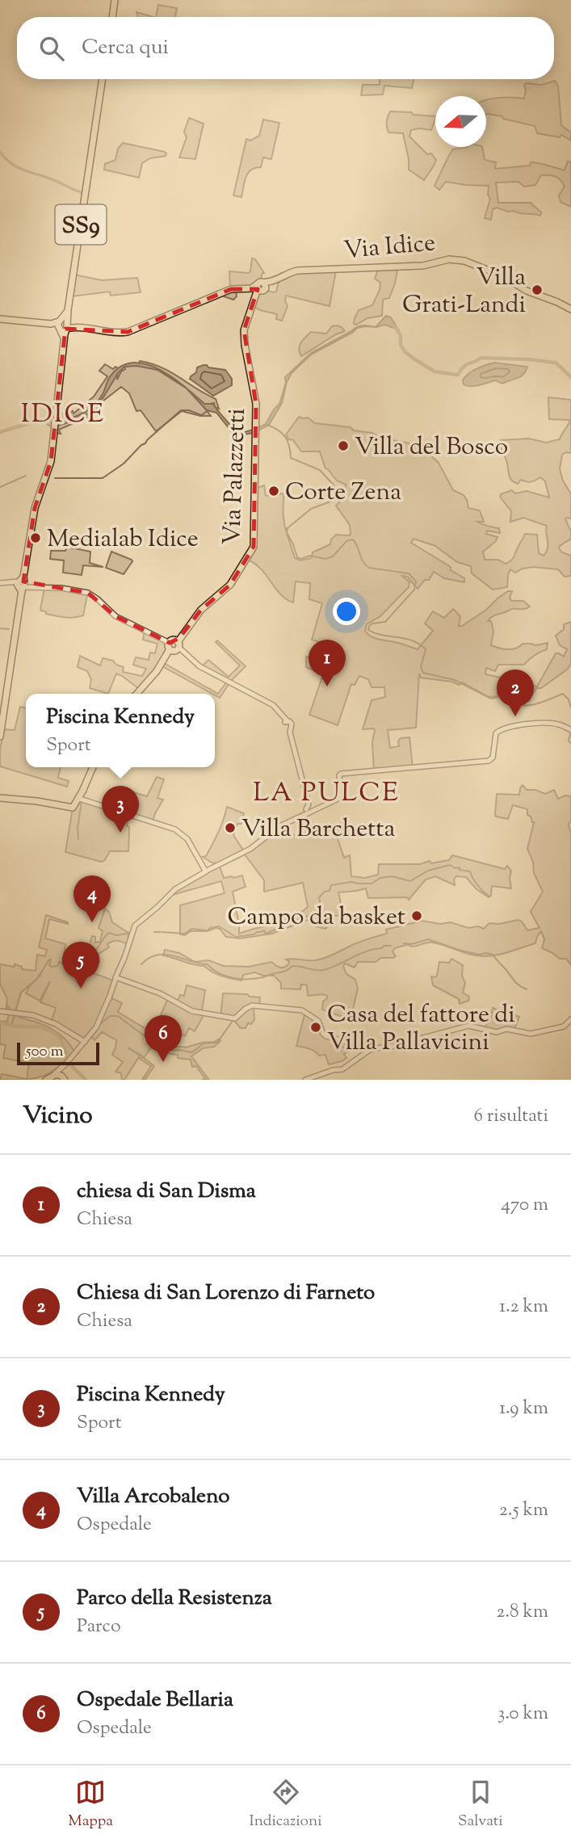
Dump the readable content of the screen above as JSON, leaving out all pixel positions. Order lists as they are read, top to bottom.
{
  "streets": {
    "main road": ["SS9", "Via Idice", "Via Palazzetti"]
  },
  "crossings": [
    ["Via Idice", "Via Palazzetti"]
  ],
  "districts": ["IDICE", "LA PULCE"],
  "places": [
    "Villa Grati-Landi",
    "Villa del Bosco",
    "Corte Zena",
    "Medialab Idice",
    "Villa Barchetta",
    "Campo da basket",
    "Casa del fattore di Villa Pallavicini"
  ],
  "scale_bar": "500 m",
  "north": "left",
  "page": {
    "search": "Cerca qui",
    "pins": [
      "1",
      "2",
      "3",
      "4",
      "5",
      "6"
    ],
    "popup": ["Piscina Kennedy", "Sport"],
    "scale": "500 m",
    "heading": ["Vicino", "6 risultati"],
    "list": [
      {
        "mark": "1",
        "name": "chiesa di San Disma",
        "note": "Chiesa",
        "value": "470 m"
      },
      {
        "mark": "2",
        "name": "Chiesa di San Lorenzo di Farneto",
        "note": "Chiesa",
        "value": "1.2 km"
      },
      {
        "mark": "3",
        "name": "Piscina Kennedy",
        "note": "Sport",
        "value": "1.9 km"
      },
      {
        "mark": "4",
        "name": "Villa Arcobaleno",
        "note": "Ospedale",
        "value": "2.5 km"
      },
      {
        "mark": "5",
        "name": "Parco della Resistenza",
        "note": "Parco",
        "value": "2.8 km"
      },
      {
        "mark": "6",
        "name": "Ospedale Bellaria",
        "note": "Ospedale",
        "value": "3.0 km"
      }
    ],
    "nav": ["Mappa", "Indicazioni", "Salvati"]
  }
}
